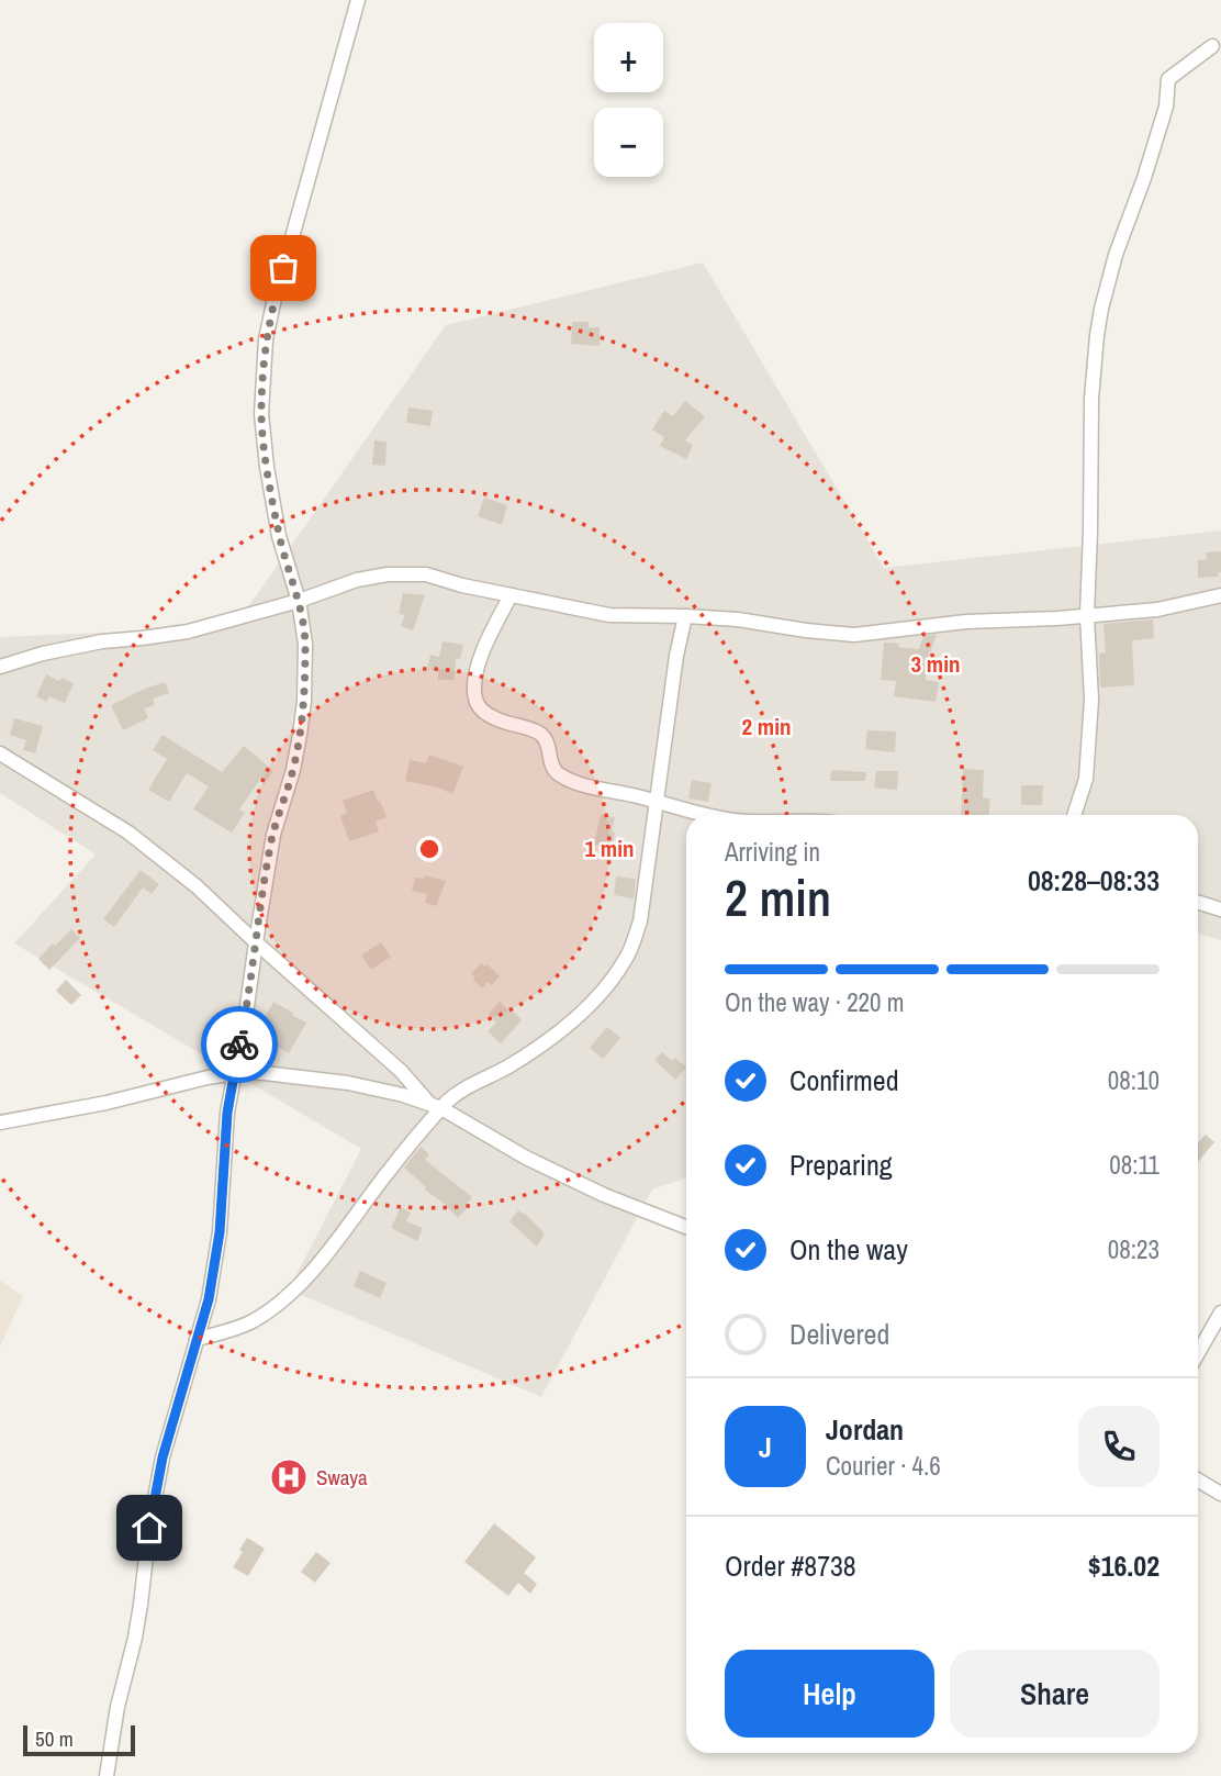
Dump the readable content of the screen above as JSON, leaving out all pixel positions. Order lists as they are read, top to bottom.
{
  "places": {
    "hospital": ["Swaya"]
  },
  "scale_bar": "50 m",
  "page": {
    "map_buttons": ["+", "−"],
    "heading": ["2 min", "Arriving in", "08:28–08:33"],
    "panel": [
      "Jordan",
      "Courier · 4.6",
      "Order #8738",
      "$16.02"
    ],
    "bar": "On the way · 220 m",
    "list": [
      ["Confirmed", "08:10"],
      ["Preparing", "08:11"],
      ["On the way", "08:23"],
      "Delivered"
    ],
    "round": "J",
    "buttons": ["Help", "Share"],
    "scale": "50 m"
  },
  "rings": ["3 min", "2 min", "1 min"]
}
